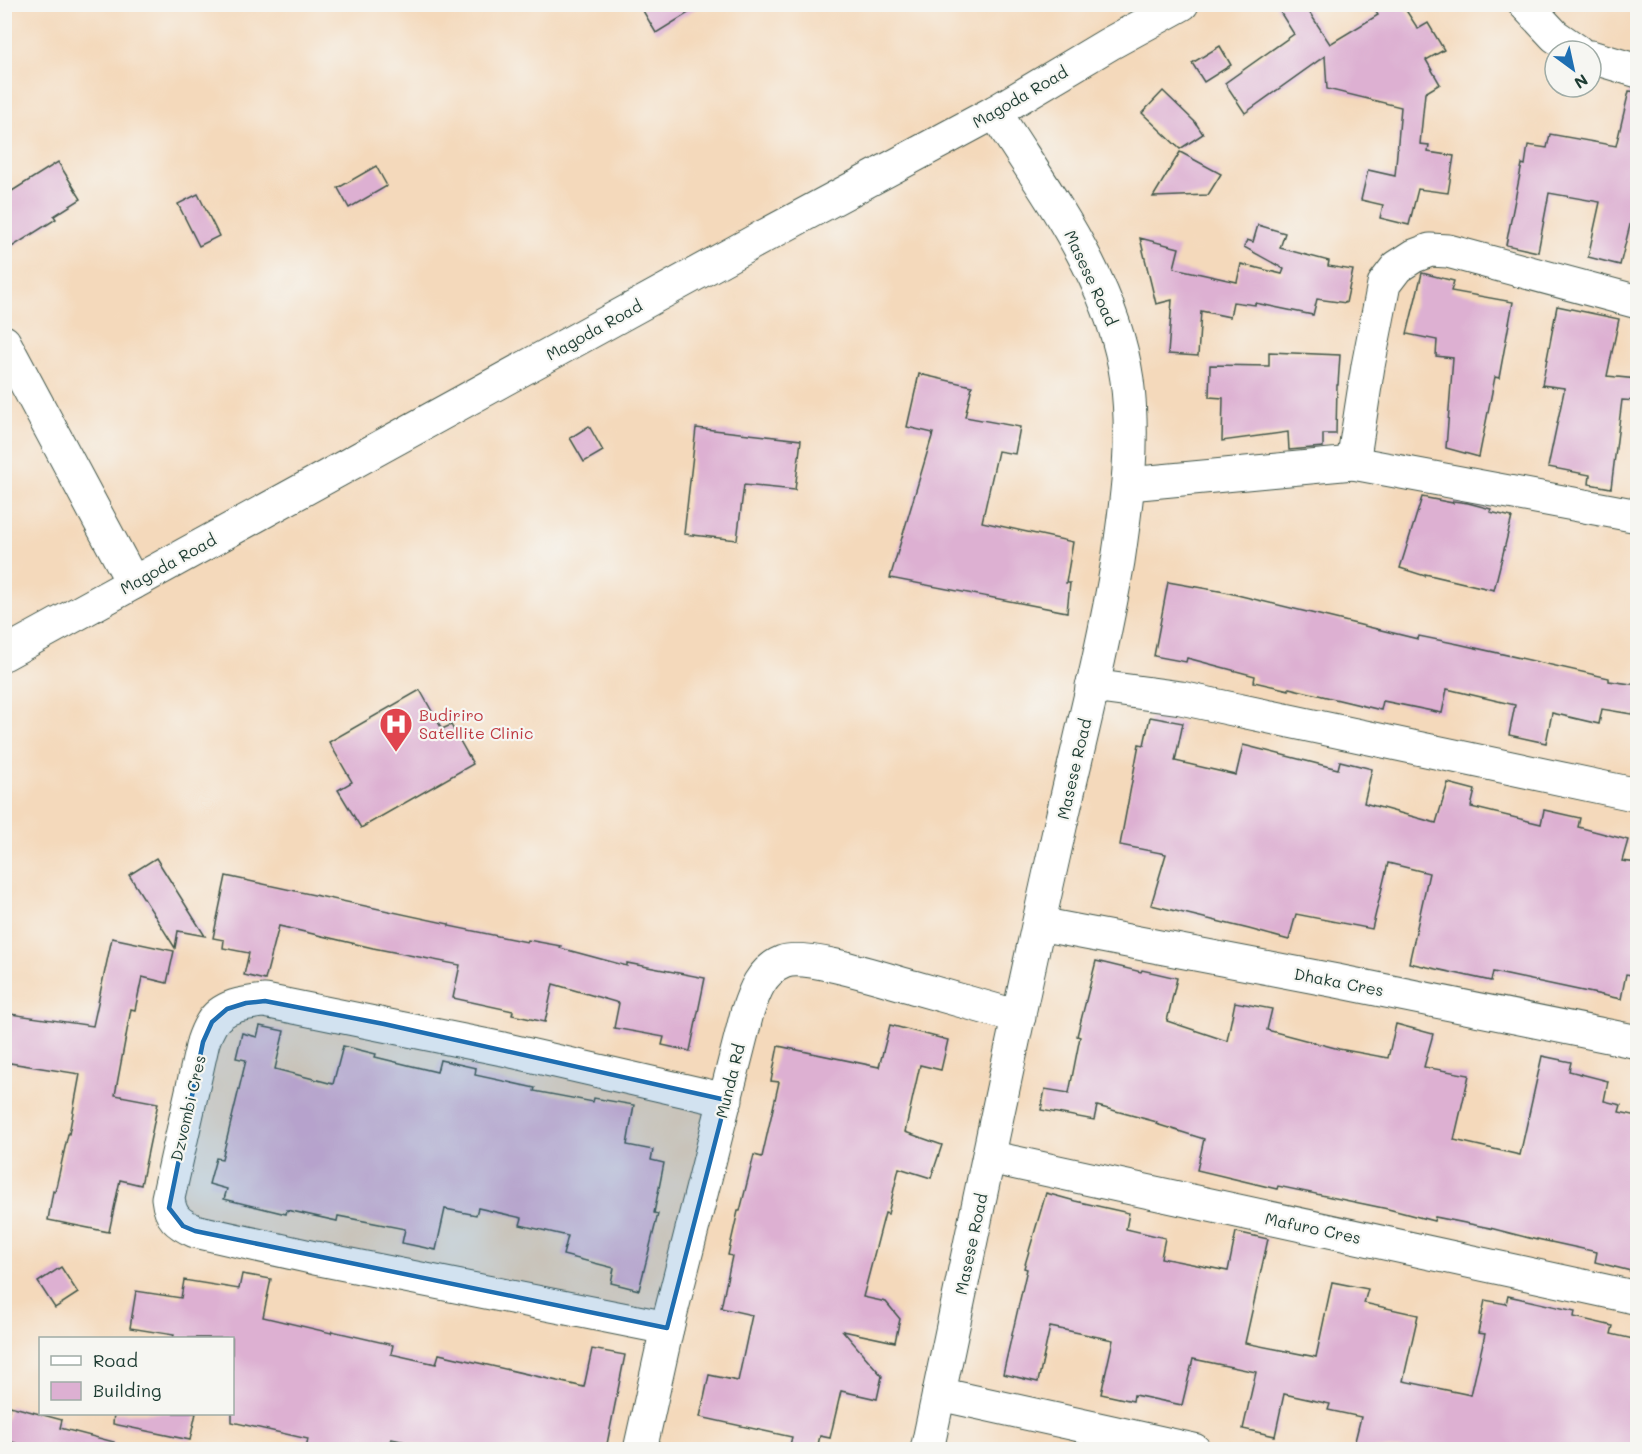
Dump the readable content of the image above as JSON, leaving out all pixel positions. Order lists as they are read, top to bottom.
{
  "streets": {
    "street": [
      "Magoda Road",
      "Masese Road",
      "Dhaka Cres",
      "Munda Rd",
      "Dzvombi Cres",
      "Mafuro Cres"
    ]
  },
  "crossings": [
    ["Magoda Road", "Masese Road"],
    ["Masese Road", "Dhaka Cres"],
    ["Masese Road", "Munda Rd"],
    ["Masese Road", "Mafuro Cres"],
    ["Munda Rd", "Dzvombi Cres"]
  ],
  "places": {
    "hospital": ["Budiriro Satellite Clinic"]
  },
  "legend": ["Road", "Building"],
  "north": "bottom right"
}
